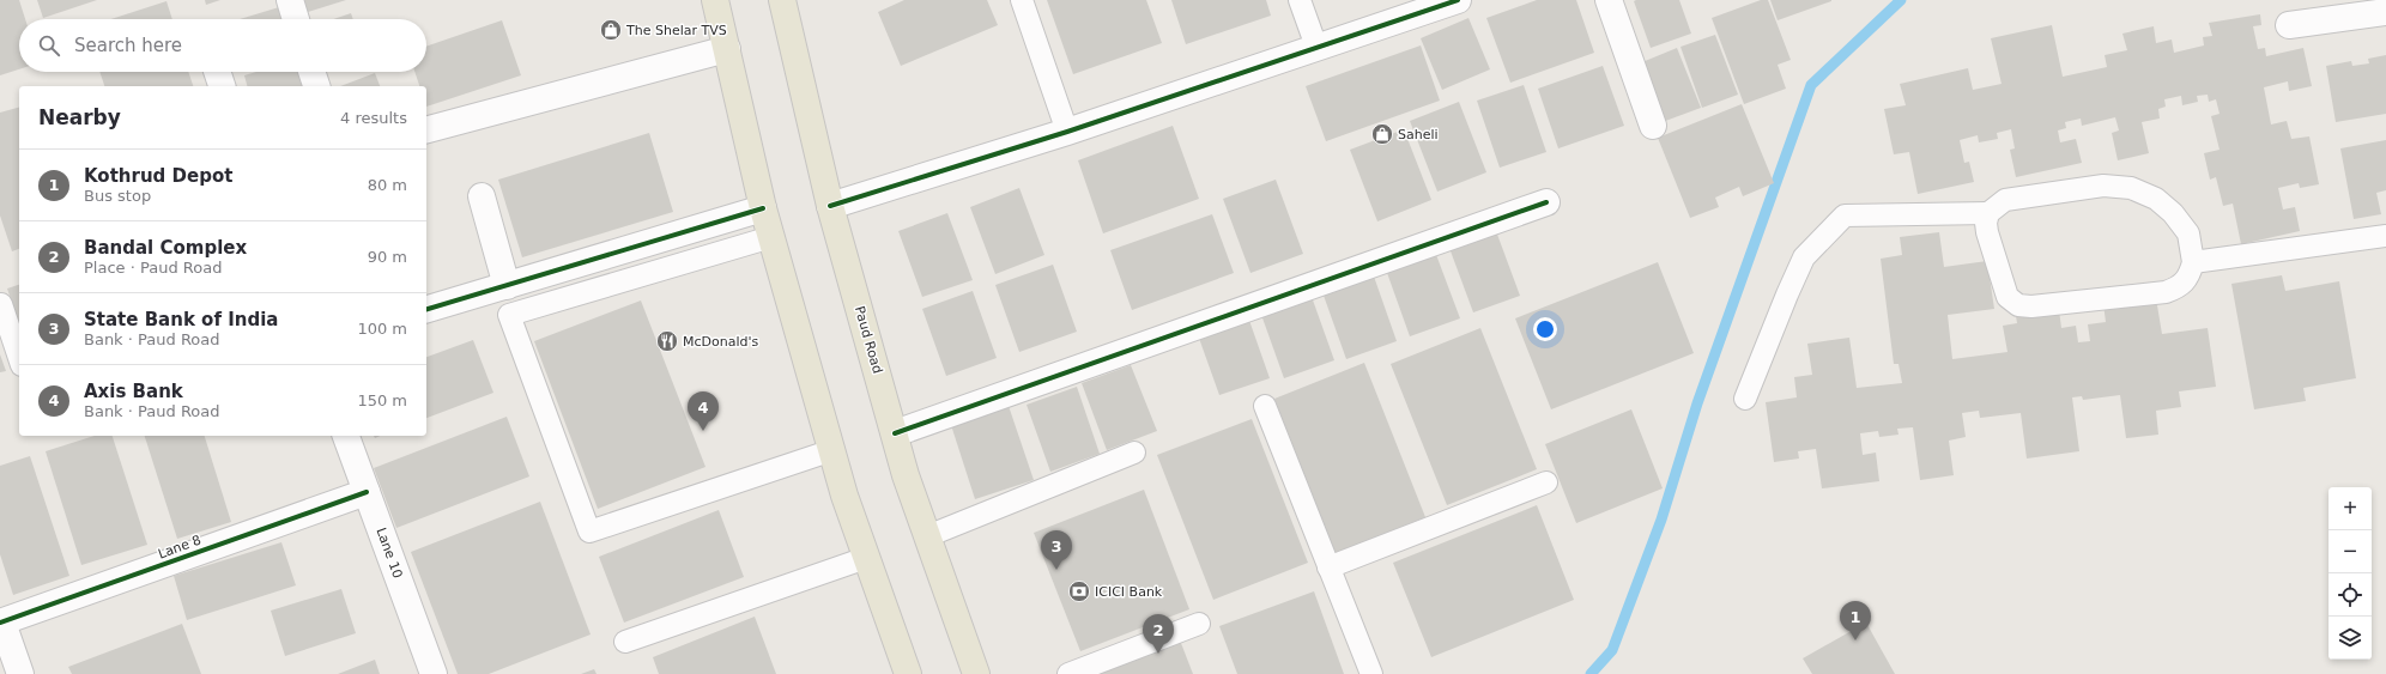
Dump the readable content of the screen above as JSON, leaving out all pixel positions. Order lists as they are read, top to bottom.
{
  "streets": {
    "main road": ["Paud Road"],
    "street": ["Lane 8", "Lane 10"]
  },
  "crossings": [
    ["Lane 8", "Lane 10"]
  ],
  "places": {
    "shop": ["The Shelar TVS", "Saheli"],
    "restaurant": ["McDonald's"],
    "bank": ["ICICI Bank"]
  },
  "page": {
    "search": "Search here",
    "heading": ["Nearby", "4 results"],
    "list": [
      {
        "mark": "1",
        "name": "Kothrud Depot",
        "note": "Bus stop",
        "value": "80 m"
      },
      {
        "mark": "2",
        "name": "Bandal Complex",
        "note": "Place · Paud Road",
        "value": "90 m"
      },
      {
        "mark": "3",
        "name": "State Bank of India",
        "note": "Bank · Paud Road",
        "value": "100 m"
      },
      {
        "mark": "4",
        "name": "Axis Bank",
        "note": "Bank · Paud Road",
        "value": "150 m"
      }
    ],
    "pins": [
      "4",
      "3",
      "1",
      "2"
    ],
    "map_buttons": ["+", "−"]
  }
}
